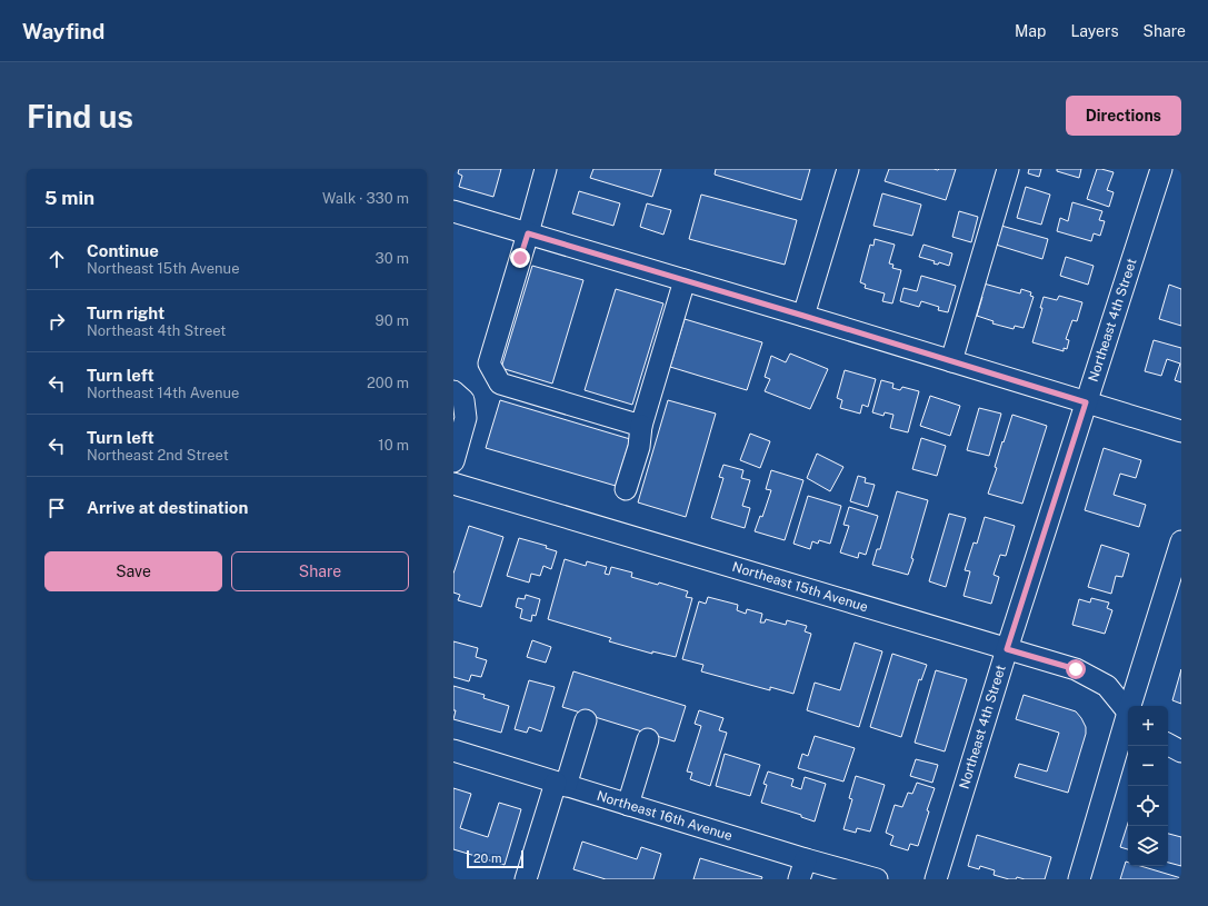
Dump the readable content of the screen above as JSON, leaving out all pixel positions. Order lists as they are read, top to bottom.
{
  "streets": {
    "street": ["Northeast 4th Street", "Northeast 15th Avenue", "Northeast 16th Avenue"]
  },
  "crossings": [
    ["Northeast 4th Street", "Northeast 15th Avenue"]
  ],
  "scale_bar": "20 m",
  "page": {
    "header": "Wayfind",
    "nav": ["Map", "Layers", "Share"],
    "buttons": [
      "Directions",
      ["Save", "Share"]
    ],
    "title": "Find us",
    "heading": ["5 min", "Walk · 330 m"],
    "list": [
      ["Continue", "Northeast 15th Avenue", "30 m"],
      ["Turn right", "Northeast 4th Street", "90 m"],
      ["Turn left", "Northeast 14th Avenue", "200 m"],
      ["Turn left", "Northeast 2nd Street", "10 m"],
      "Arrive at destination"
    ],
    "map_buttons": ["+", "−"],
    "scale": "20 m"
  }
}
